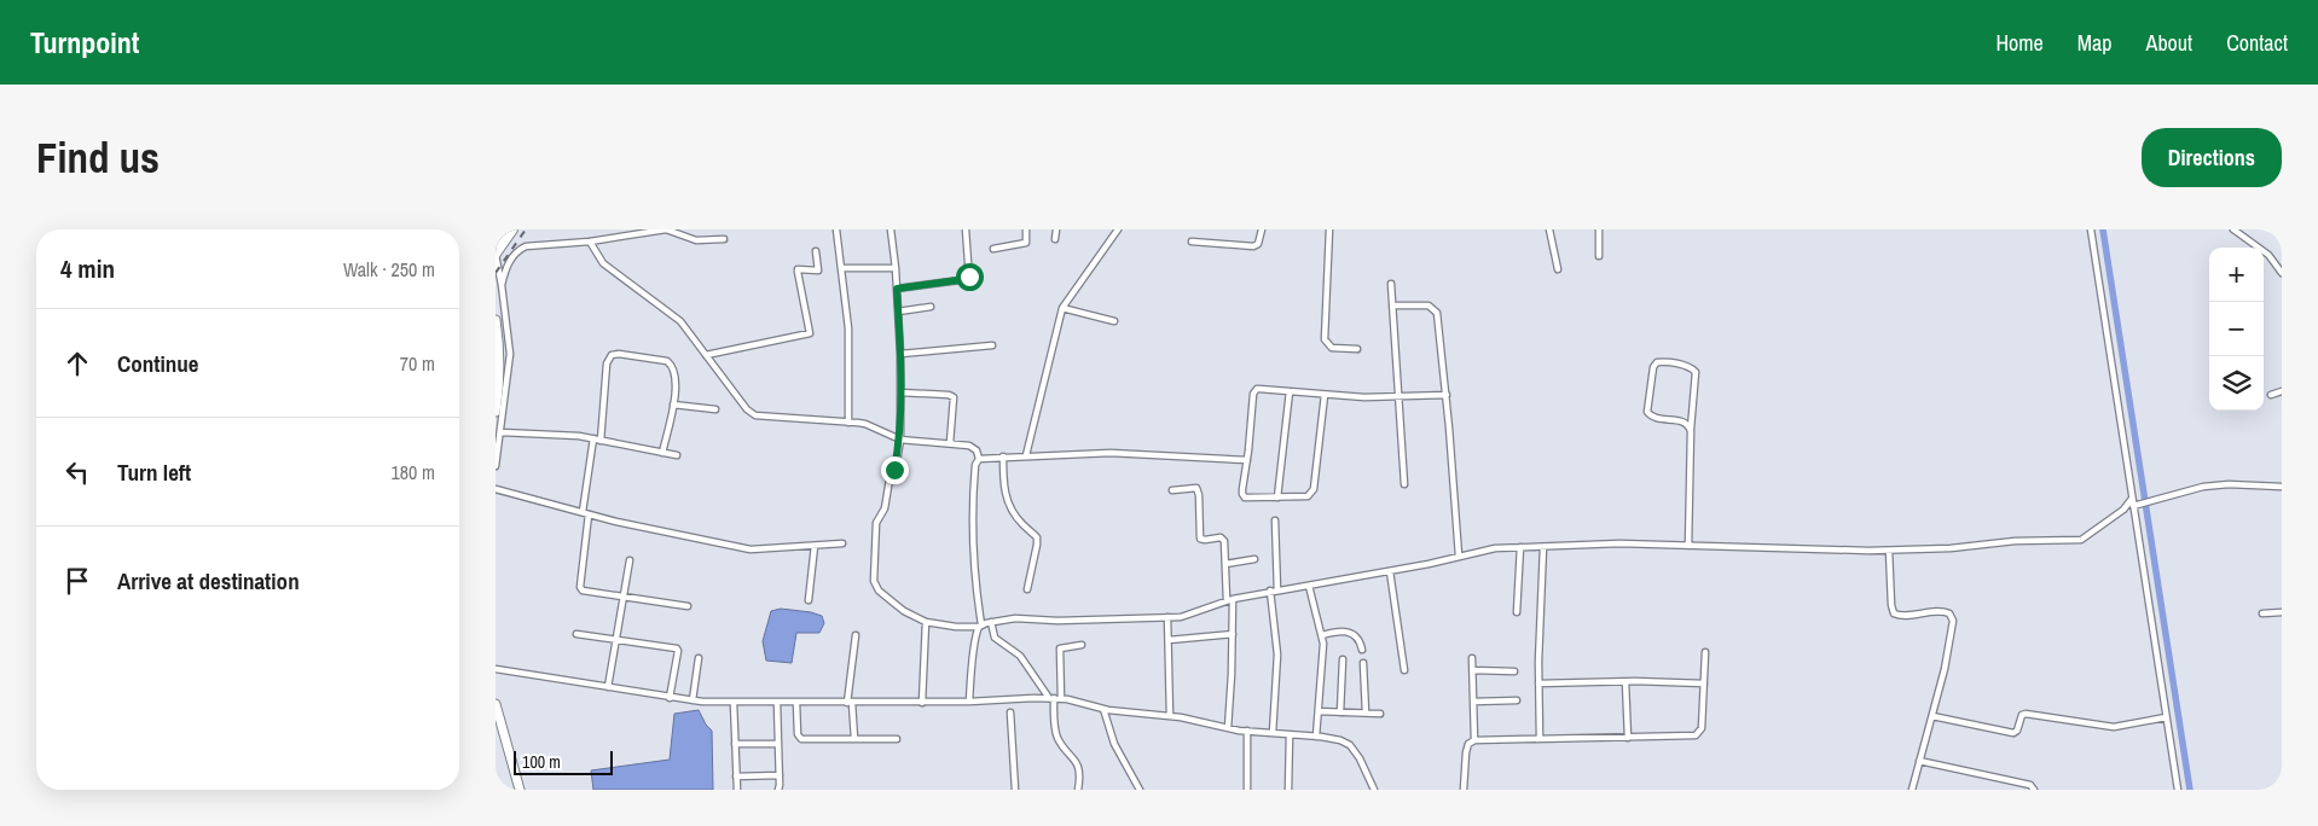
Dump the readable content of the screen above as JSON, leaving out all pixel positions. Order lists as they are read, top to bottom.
{
  "scale_bar": "100 m",
  "page": {
    "header": "Turnpoint",
    "nav": [
      "Home",
      "Map",
      "About",
      "Contact"
    ],
    "buttons": "Directions",
    "title": "Find us",
    "heading": ["4 min", "Walk · 250 m"],
    "map_buttons": ["+", "−"],
    "list": [
      ["Continue", "70 m"],
      ["Turn left", "180 m"],
      "Arrive at destination"
    ],
    "scale": "100 m"
  }
}
